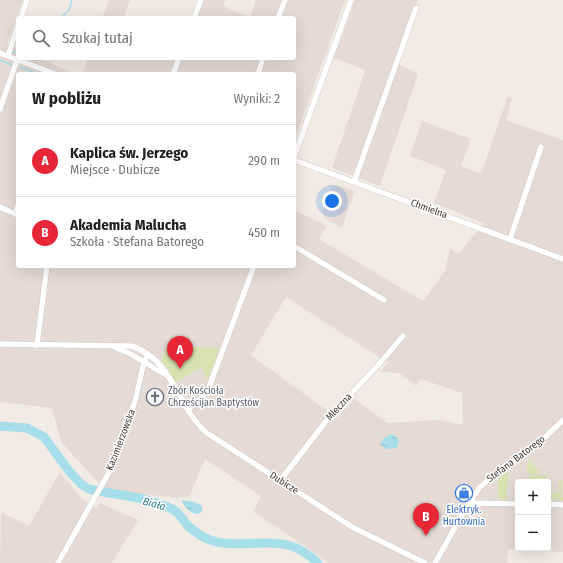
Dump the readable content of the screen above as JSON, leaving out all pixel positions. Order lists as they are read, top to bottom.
{
  "streets": {
    "street": [
      "Chmielna",
      "Mleczna",
      "Kazimierzowska",
      "Stefana Batorego",
      "Dubicze"
    ]
  },
  "crossings": [
    ["Mleczna", "Dubicze"],
    ["Kazimierzowska", "Dubicze"]
  ],
  "water": ["Biała"],
  "places": {
    "church": ["Zbór Kościoła Chrześcijan Baptystów"],
    "shop": ["Elektryk. Hurtownia"]
  },
  "page": {
    "search": "Szukaj tutaj",
    "heading": ["W pobliżu", "Wyniki: 2"],
    "list": [
      {
        "mark": "A",
        "name": "Kaplica św. Jerzego",
        "note": "Miejsce · Dubicze",
        "value": "290 m"
      },
      {
        "mark": "B",
        "name": "Akademia Malucha",
        "note": "Szkoła · Stefana Batorego",
        "value": "450 m"
      }
    ],
    "pins": ["A", "B"],
    "map_buttons": ["+", "−"]
  }
}
